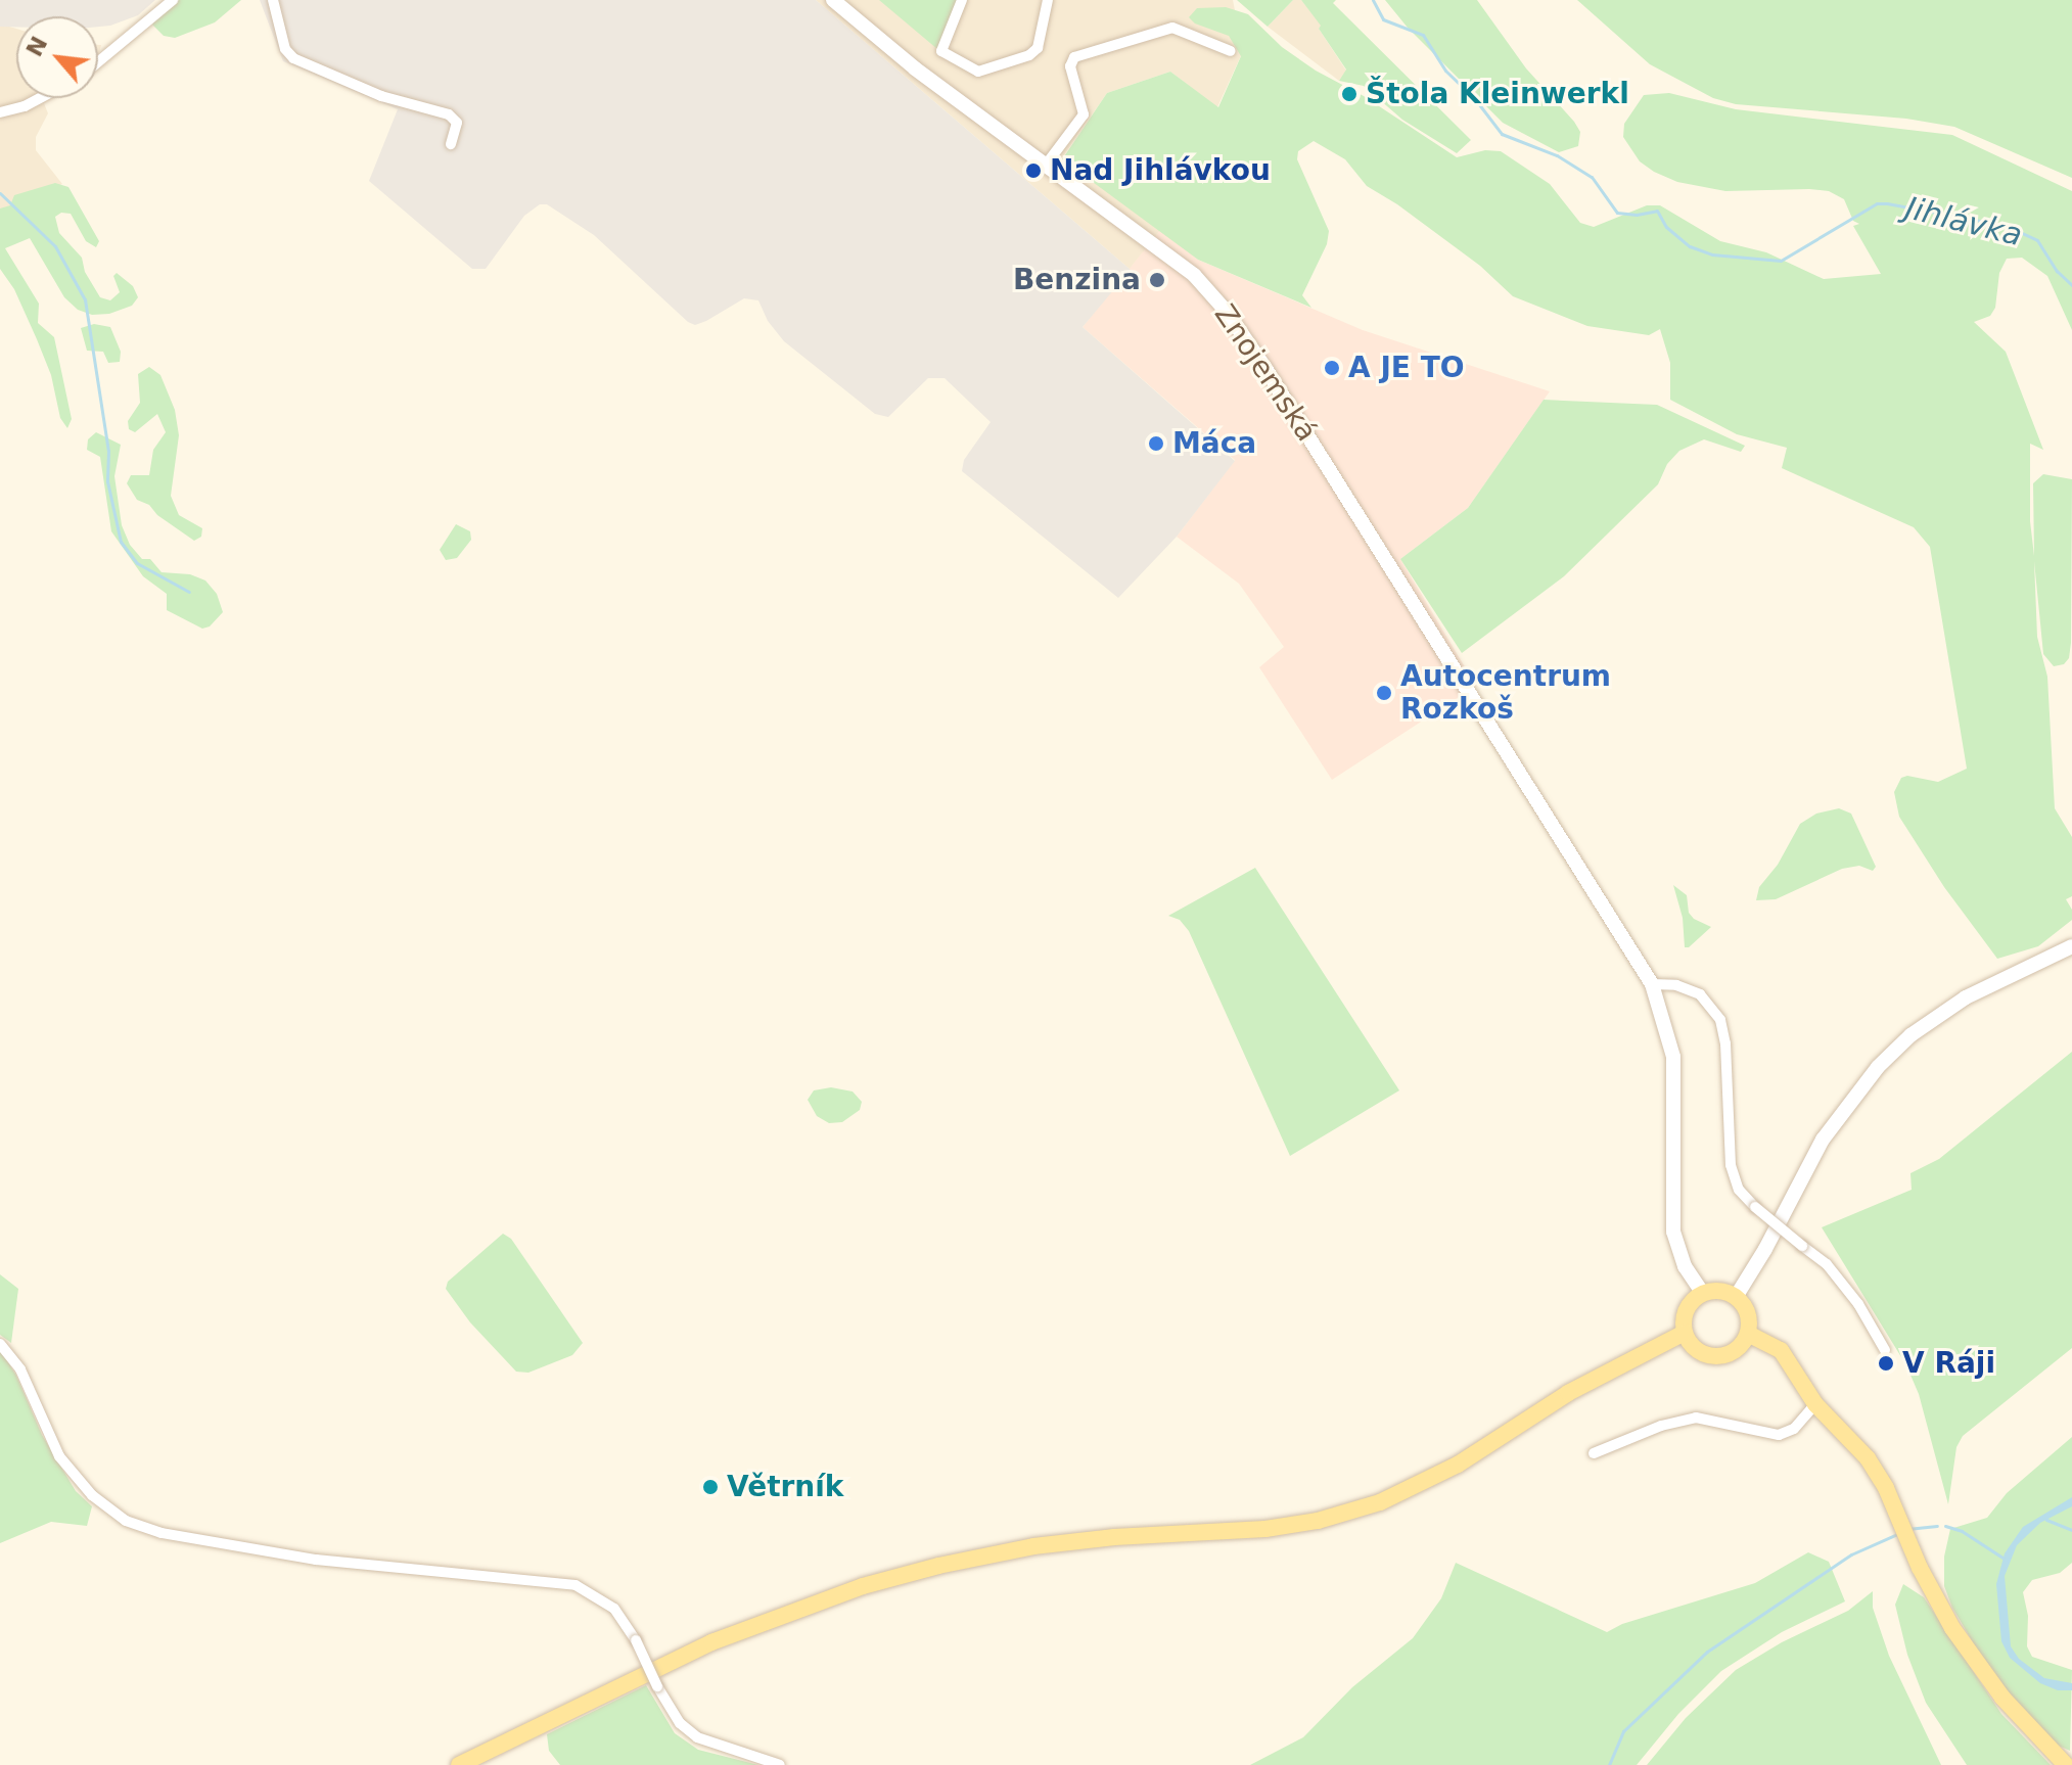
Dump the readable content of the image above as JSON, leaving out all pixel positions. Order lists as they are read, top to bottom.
{
  "streets": {
    "main road": ["Znojemská"]
  },
  "water": ["Jihlávka"],
  "places": [
    "Štola Kleinwerkl",
    "Nad Jihlávkou",
    "Benzina",
    "A JE TO",
    "Máca",
    "Autocentrum Rozkoš",
    "V Ráji",
    "Větrník"
  ],
  "north": "top left"
}
